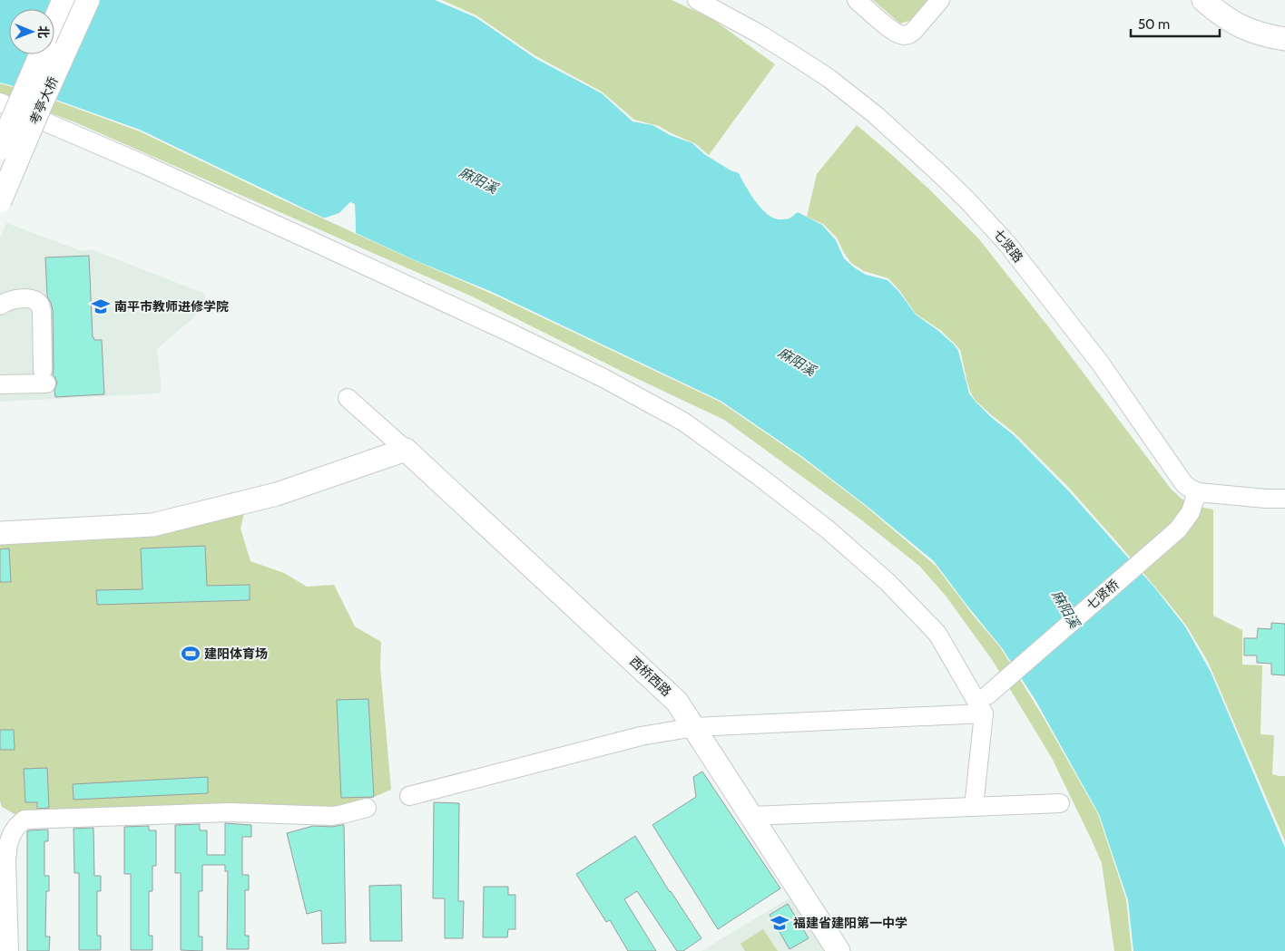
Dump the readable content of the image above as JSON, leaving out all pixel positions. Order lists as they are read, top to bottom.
{
  "streets": {
    "main road": ["考亭大桥", "西桥西路"],
    "street": ["七贤路", "七贤桥"]
  },
  "crossings": [
    ["七贤路", "七贤桥"]
  ],
  "water": ["麻阳溪"],
  "places": {
    "school or university": ["南平市教师进修学院", "福建省建阳第一中学"],
    "sports": ["建阳体育场"]
  },
  "scale_bar": "50 m",
  "north": "right"
}
